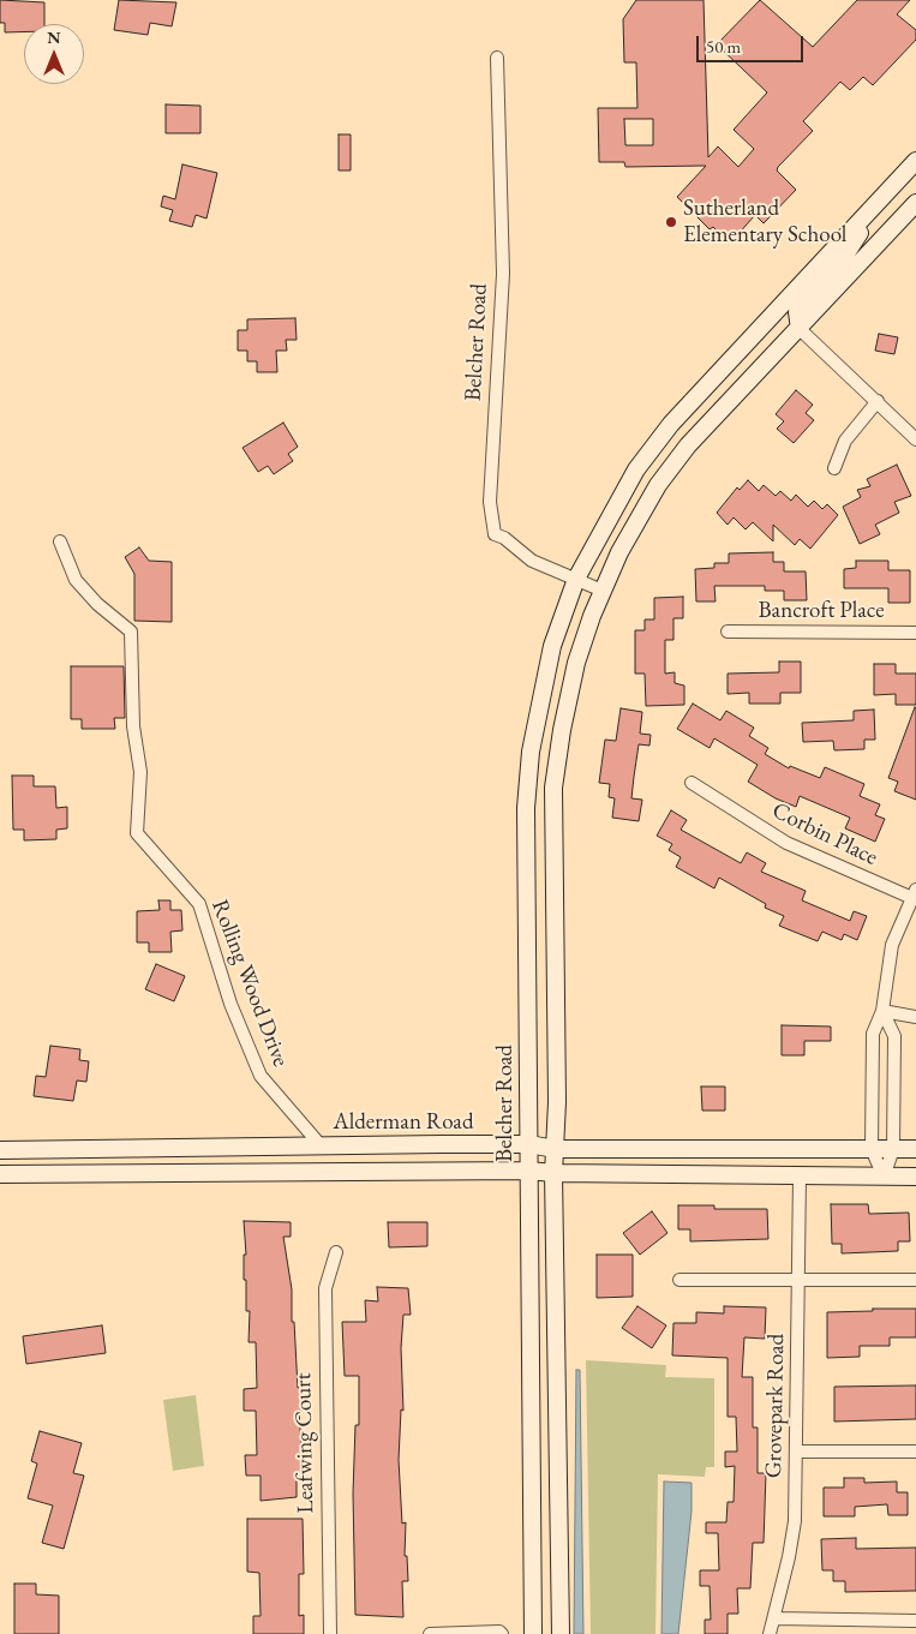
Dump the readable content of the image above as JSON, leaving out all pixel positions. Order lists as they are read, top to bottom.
{
  "streets": {
    "main road": ["Belcher Road", "Alderman Road"],
    "street": [
      "Bancroft Place",
      "Corbin Place",
      "Rolling Wood Drive",
      "Grovepark Road",
      "Leafwing Court"
    ]
  },
  "crossings": [
    ["Belcher Road", "Alderman Road"],
    ["Rolling Wood Drive", "Alderman Road"]
  ],
  "places": ["Sutherland Elementary School"],
  "scale_bar": "50 m",
  "north": "top"
}
